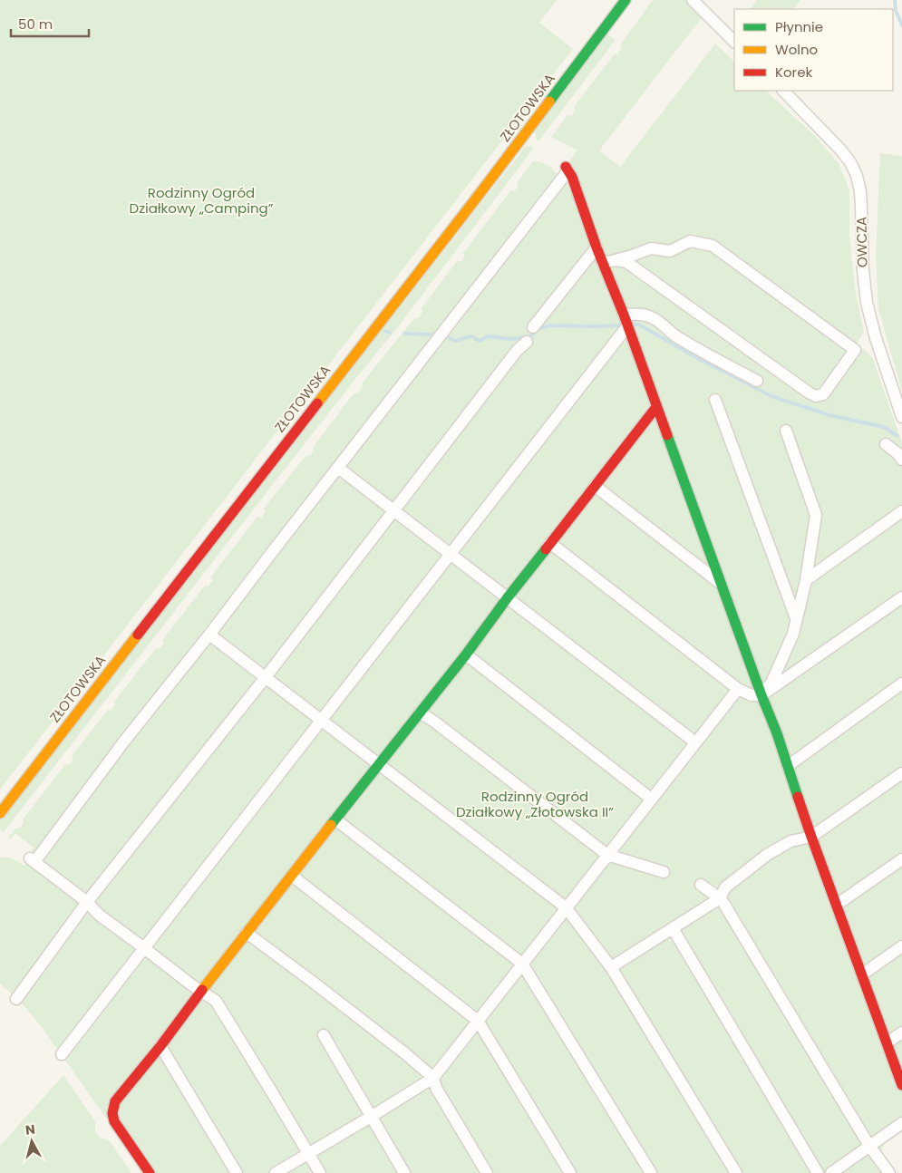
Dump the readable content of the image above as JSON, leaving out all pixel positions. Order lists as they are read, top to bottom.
{
  "streets": {
    "street": ["ZŁOTOWSKA", "OWCZA"]
  },
  "parks": ["Rodzinny Ogród Działkowy „Camping”", "Rodzinny Ogród Działkowy „Złotowska II”"],
  "legend": ["Płynnie", "Wolno", "Korek"],
  "scale_bar": "50 m",
  "north": "top"
}
